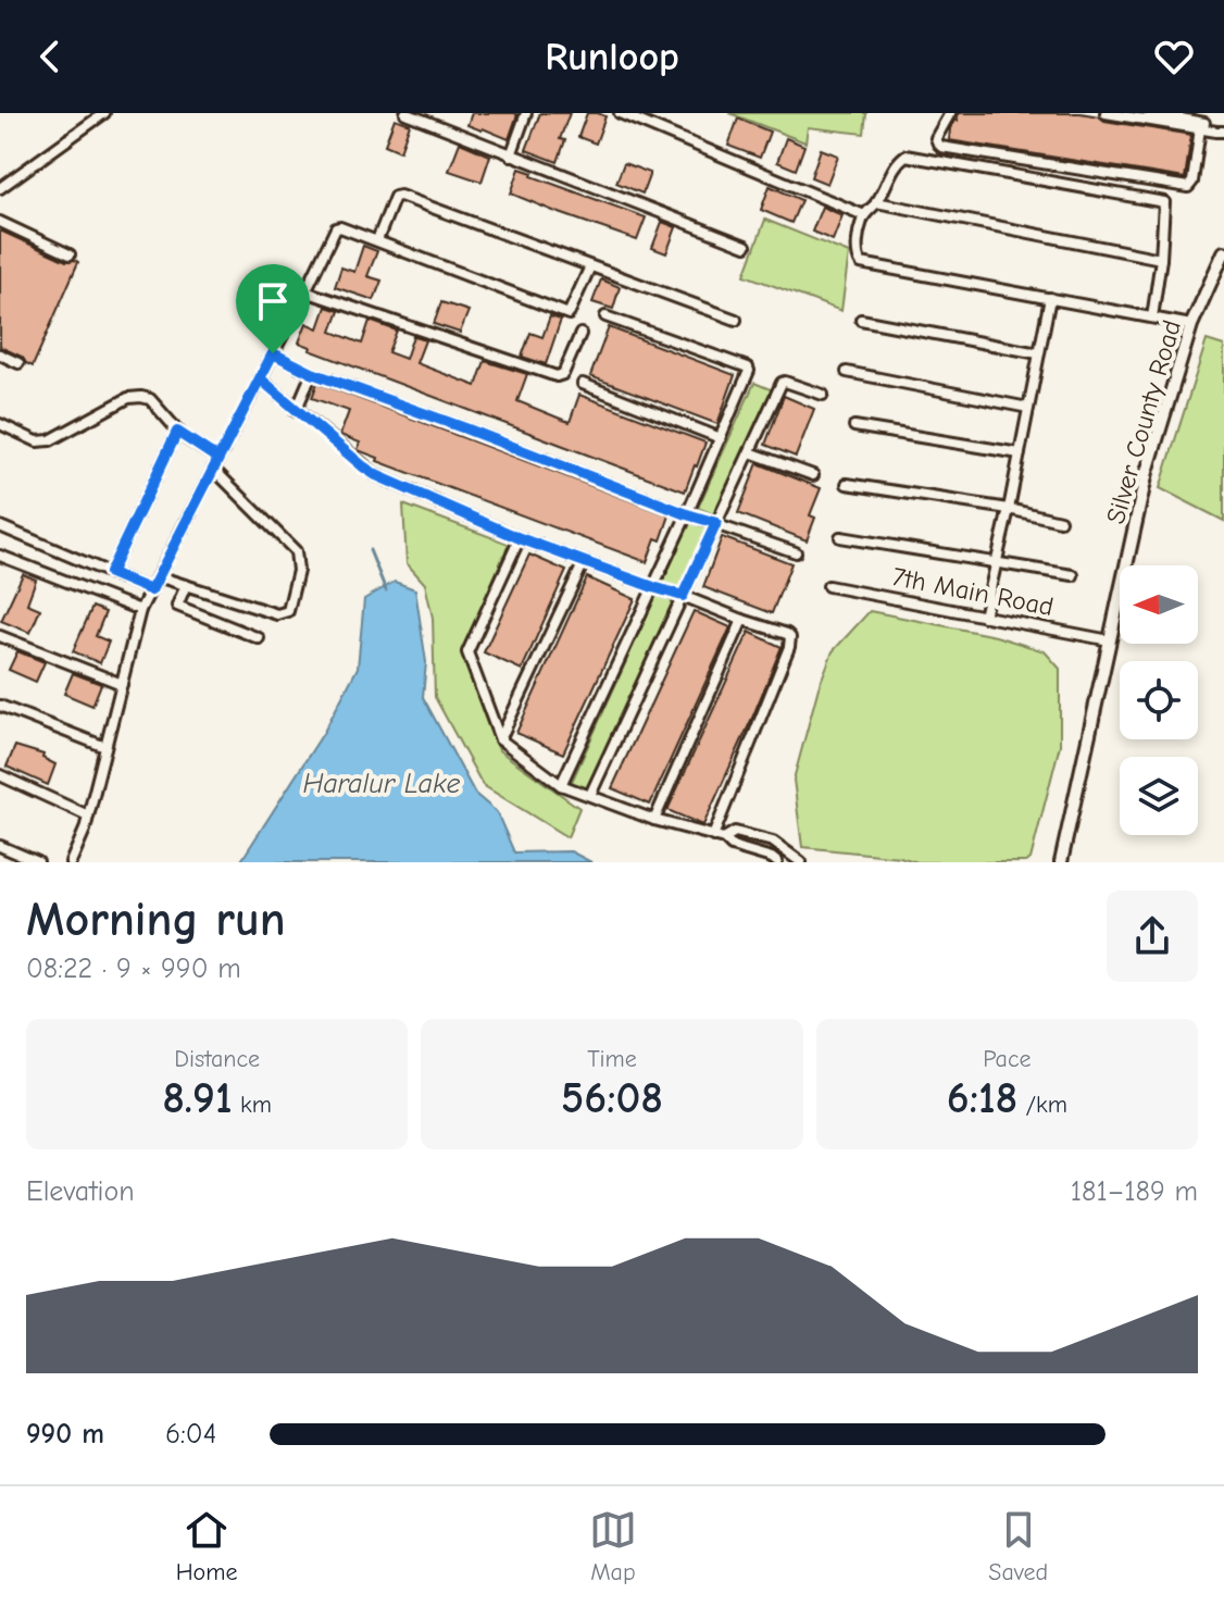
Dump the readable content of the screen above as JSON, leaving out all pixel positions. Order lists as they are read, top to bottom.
{
  "streets": {
    "street": ["Silver County Road", "7th Main Road"]
  },
  "crossings": [
    ["Silver County Road", "7th Main Road"]
  ],
  "water": ["Haralur Lake"],
  "north": "left",
  "page": {
    "header": "Runloop",
    "heading": ["Morning run", "08:22 · 9 × 990 m"],
    "stats": [
      ["Distance", "8.91 km"],
      ["Time", "56:08"],
      ["Pace", "6:18 /km"]
    ],
    "chart": ["Elevation", "181–189 m"],
    "list": [
      {
        "name": "990 m",
        "note": "6:04"
      }
    ],
    "tabs": ["Home", "Map", "Saved"]
  }
}
